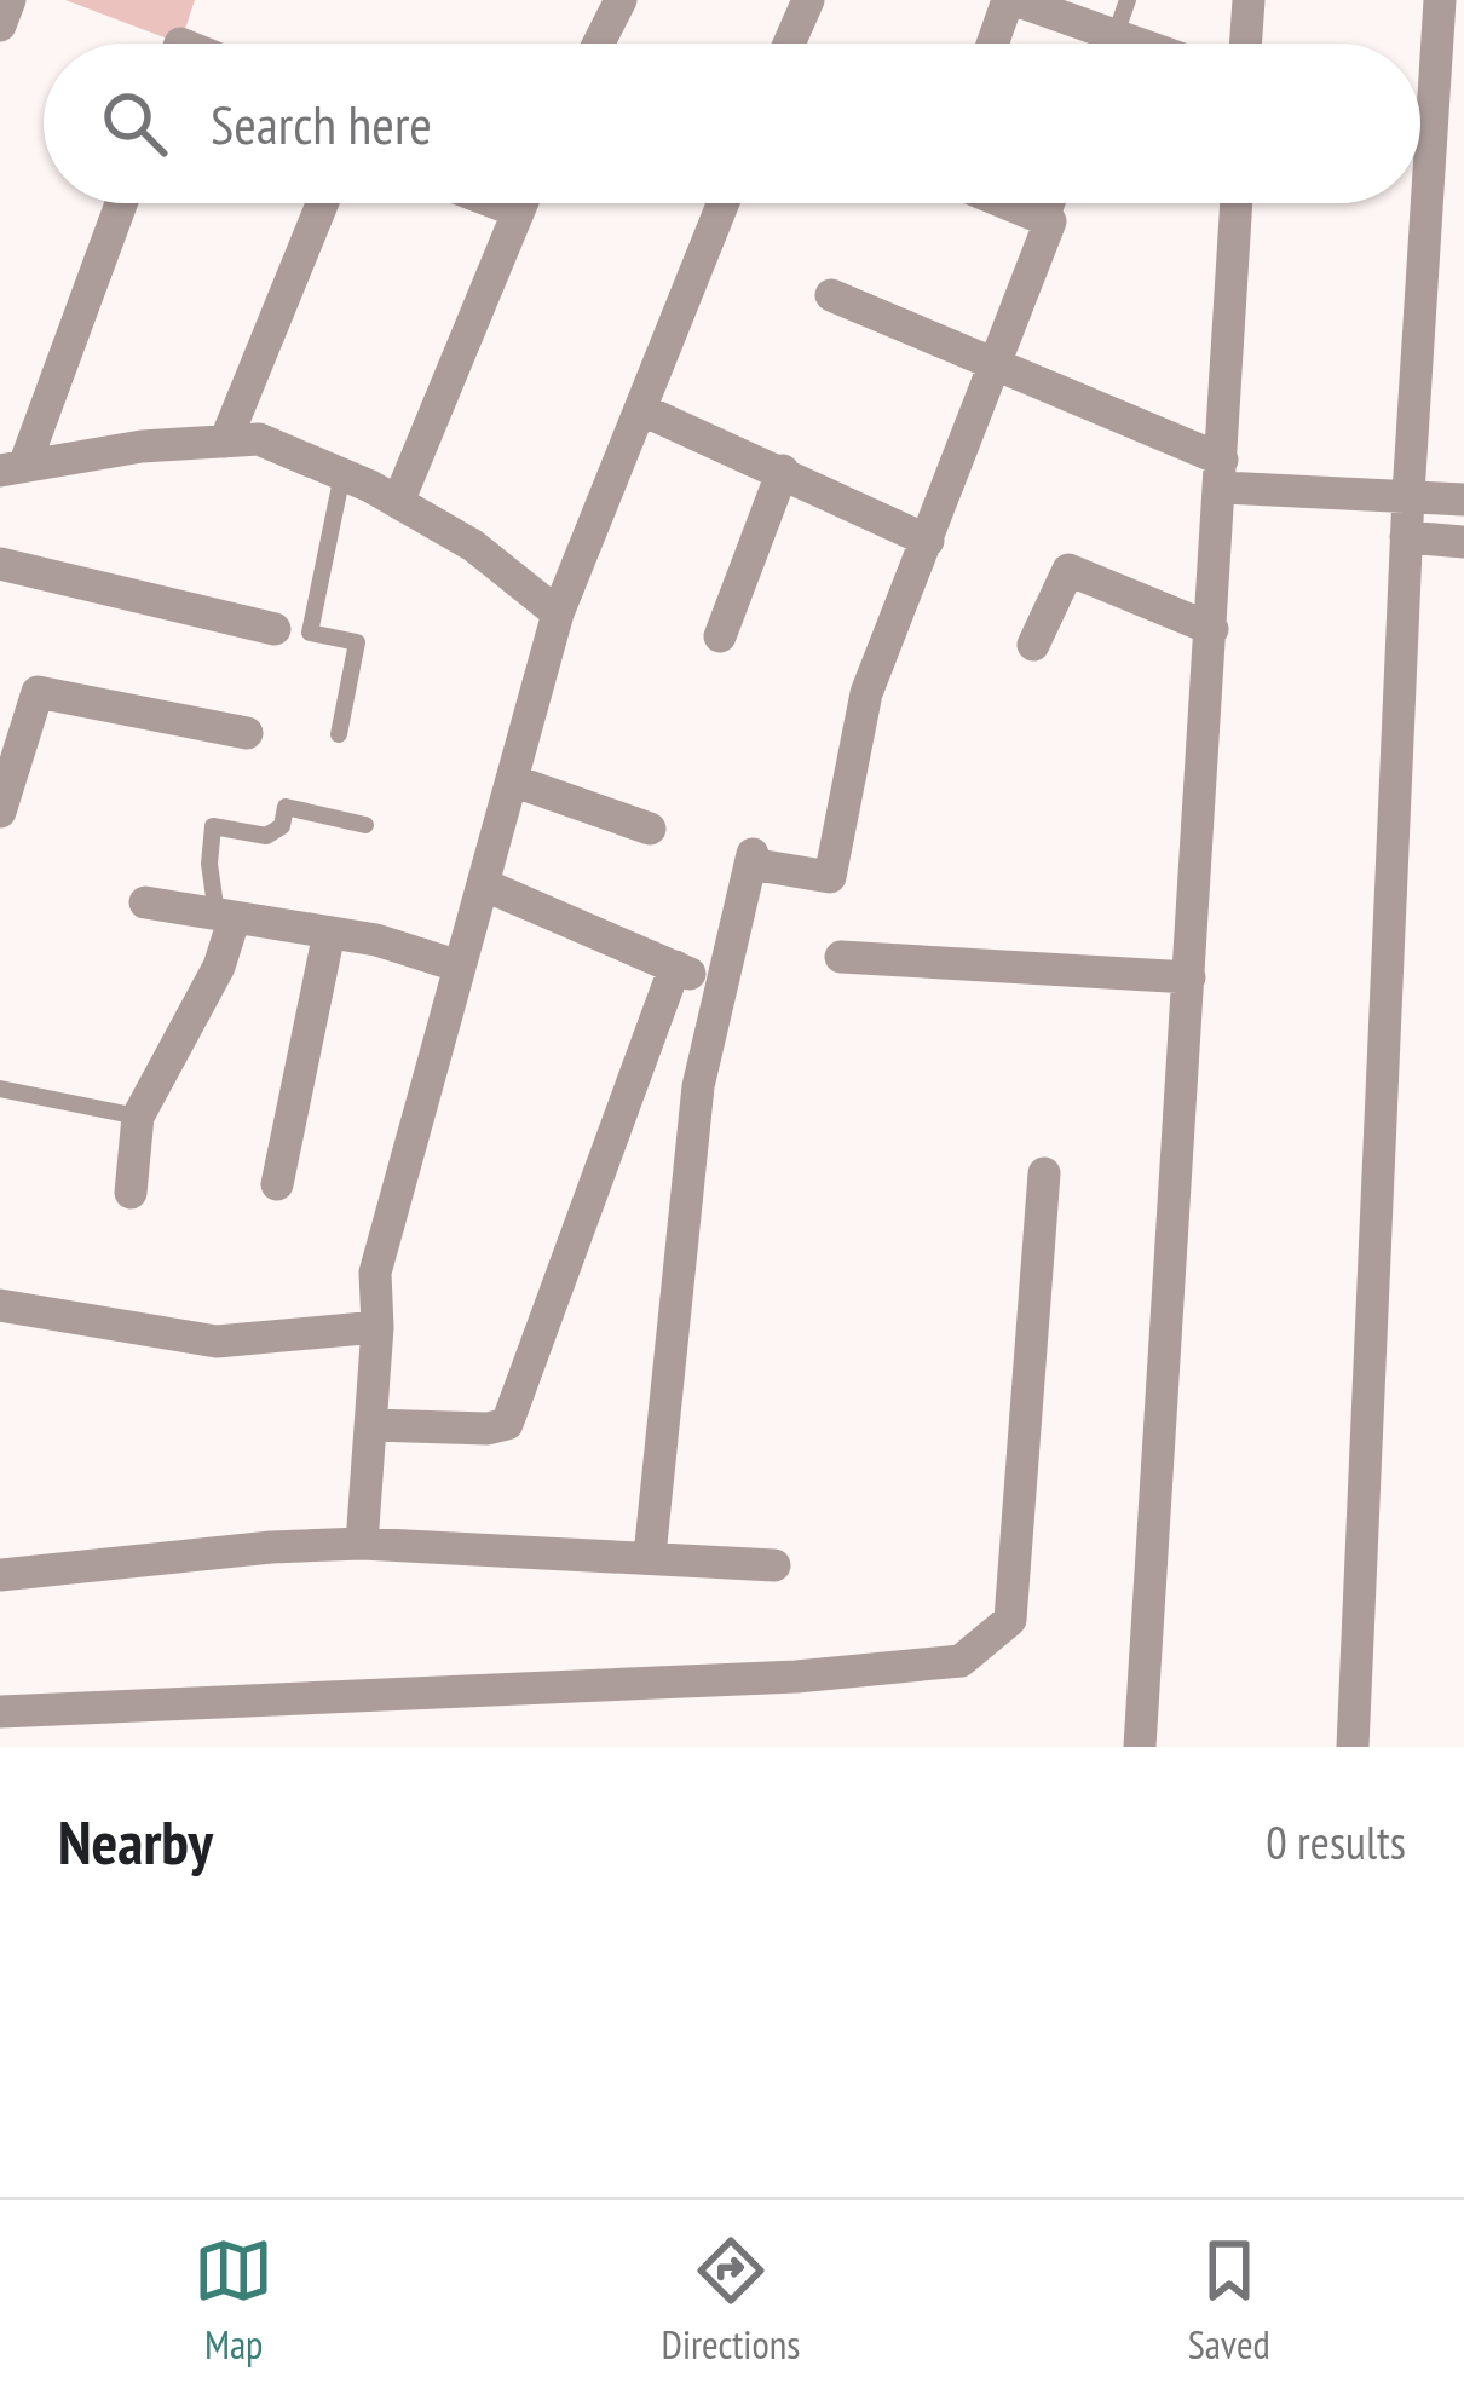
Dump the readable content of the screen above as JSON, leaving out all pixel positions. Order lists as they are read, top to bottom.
{
  "page": {
    "search": "Search here",
    "heading": ["Nearby", "0 results"],
    "nav": ["Map", "Directions", "Saved"]
  }
}
